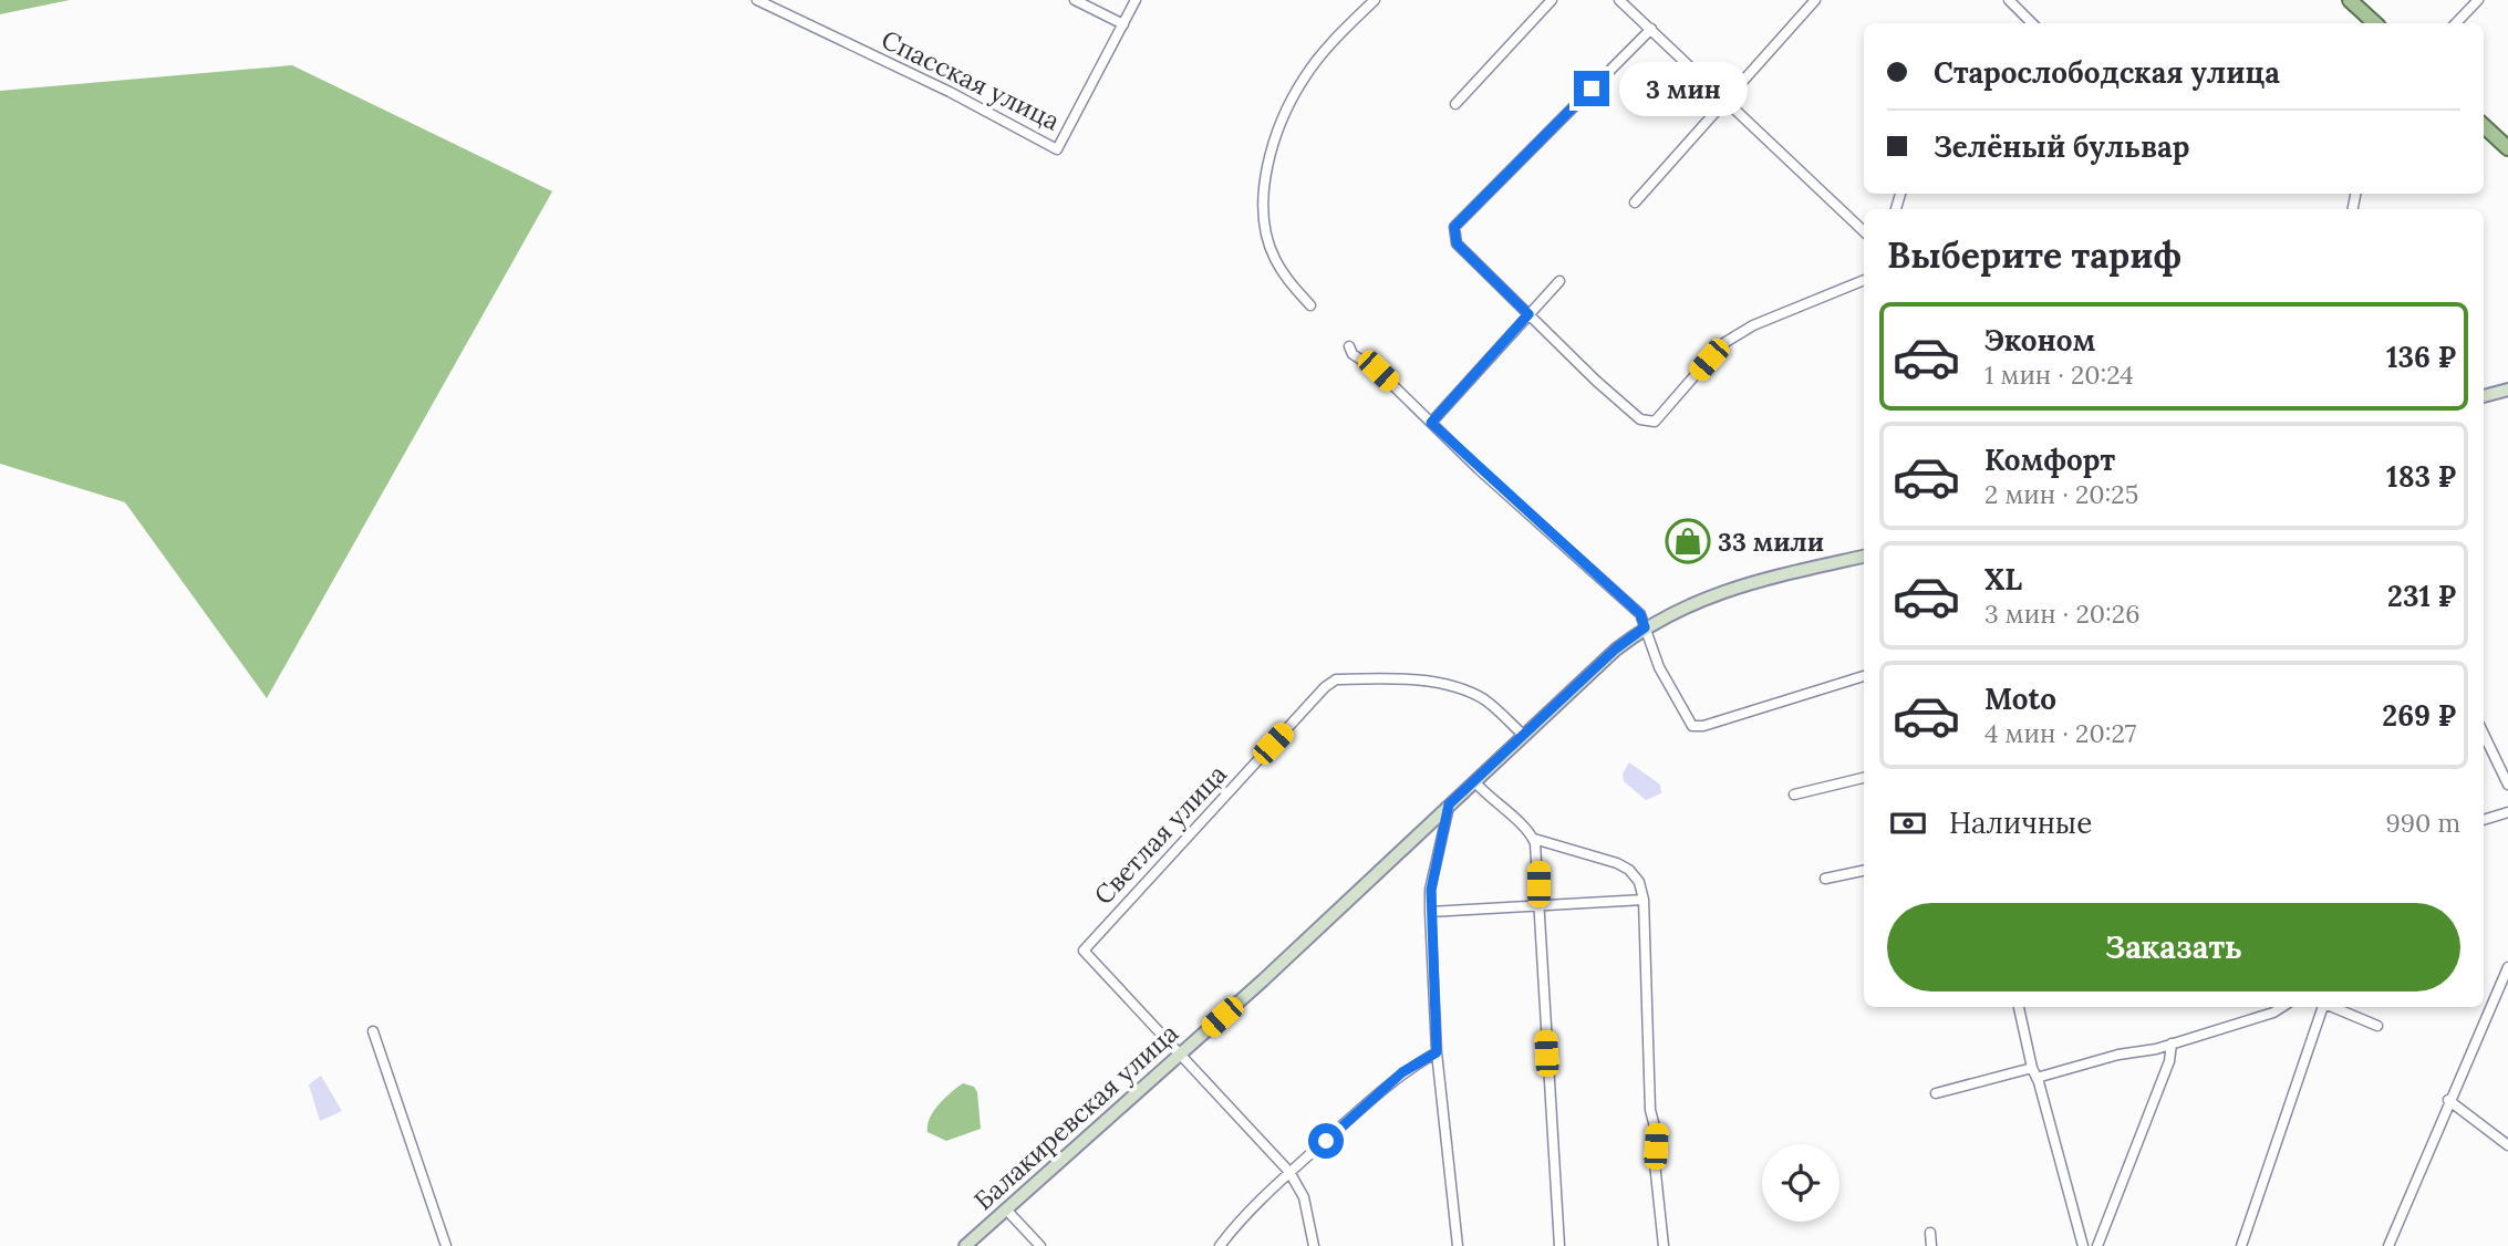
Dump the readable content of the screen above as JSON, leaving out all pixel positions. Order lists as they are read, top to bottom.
{
  "streets": {
    "street": ["Спасская улица", "Светлая улица", "Балакиревская улица"]
  },
  "crossings": [
    ["Светлая улица", "Балакиревская улица"]
  ],
  "places": {
    "shop": ["33 мили"]
  },
  "page": {
    "banner": ["Старослободская улица", "Зелёный бульвар"],
    "bubble": "3 мин",
    "heading": "Выберите тариф",
    "list": [
      {
        "name": "Эконом",
        "note": "1 мин · 20:24",
        "value": "136 ₽"
      },
      {
        "name": "Комфорт",
        "note": "2 мин · 20:25",
        "value": "183 ₽"
      },
      {
        "name": "XL",
        "note": "3 мин · 20:26",
        "value": "231 ₽"
      },
      {
        "name": "Moto",
        "note": "4 мин · 20:27",
        "value": "269 ₽"
      }
    ],
    "pay": ["Наличные", "990 m"],
    "buttons": "Заказать"
  }
}
